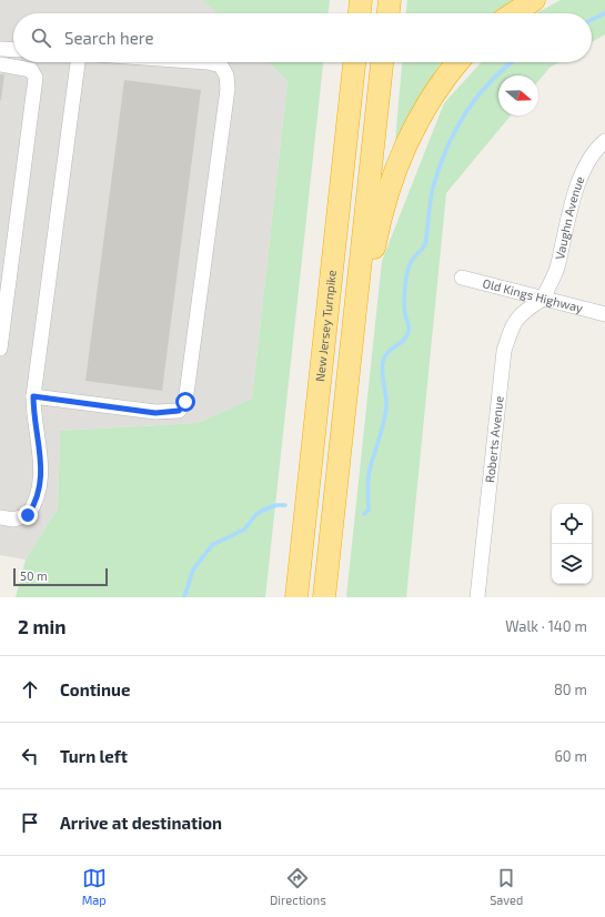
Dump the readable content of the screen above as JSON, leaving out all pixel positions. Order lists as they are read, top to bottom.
{
  "streets": {
    "highway": ["New Jersey Turnpike"],
    "street": ["Vaughn Avenue", "Old Kings Highway", "Roberts Avenue"]
  },
  "crossings": [
    ["Vaughn Avenue", "Old Kings Highway"],
    ["Vaughn Avenue", "Roberts Avenue"],
    ["Old Kings Highway", "Roberts Avenue"]
  ],
  "scale_bar": "50 m",
  "north": "right",
  "page": {
    "search": "Search here",
    "scale": "50 m",
    "heading": ["2 min", "Walk · 140 m"],
    "list": [
      ["Continue", "80 m"],
      ["Turn left", "60 m"],
      "Arrive at destination"
    ],
    "nav": ["Map", "Directions", "Saved"]
  }
}
